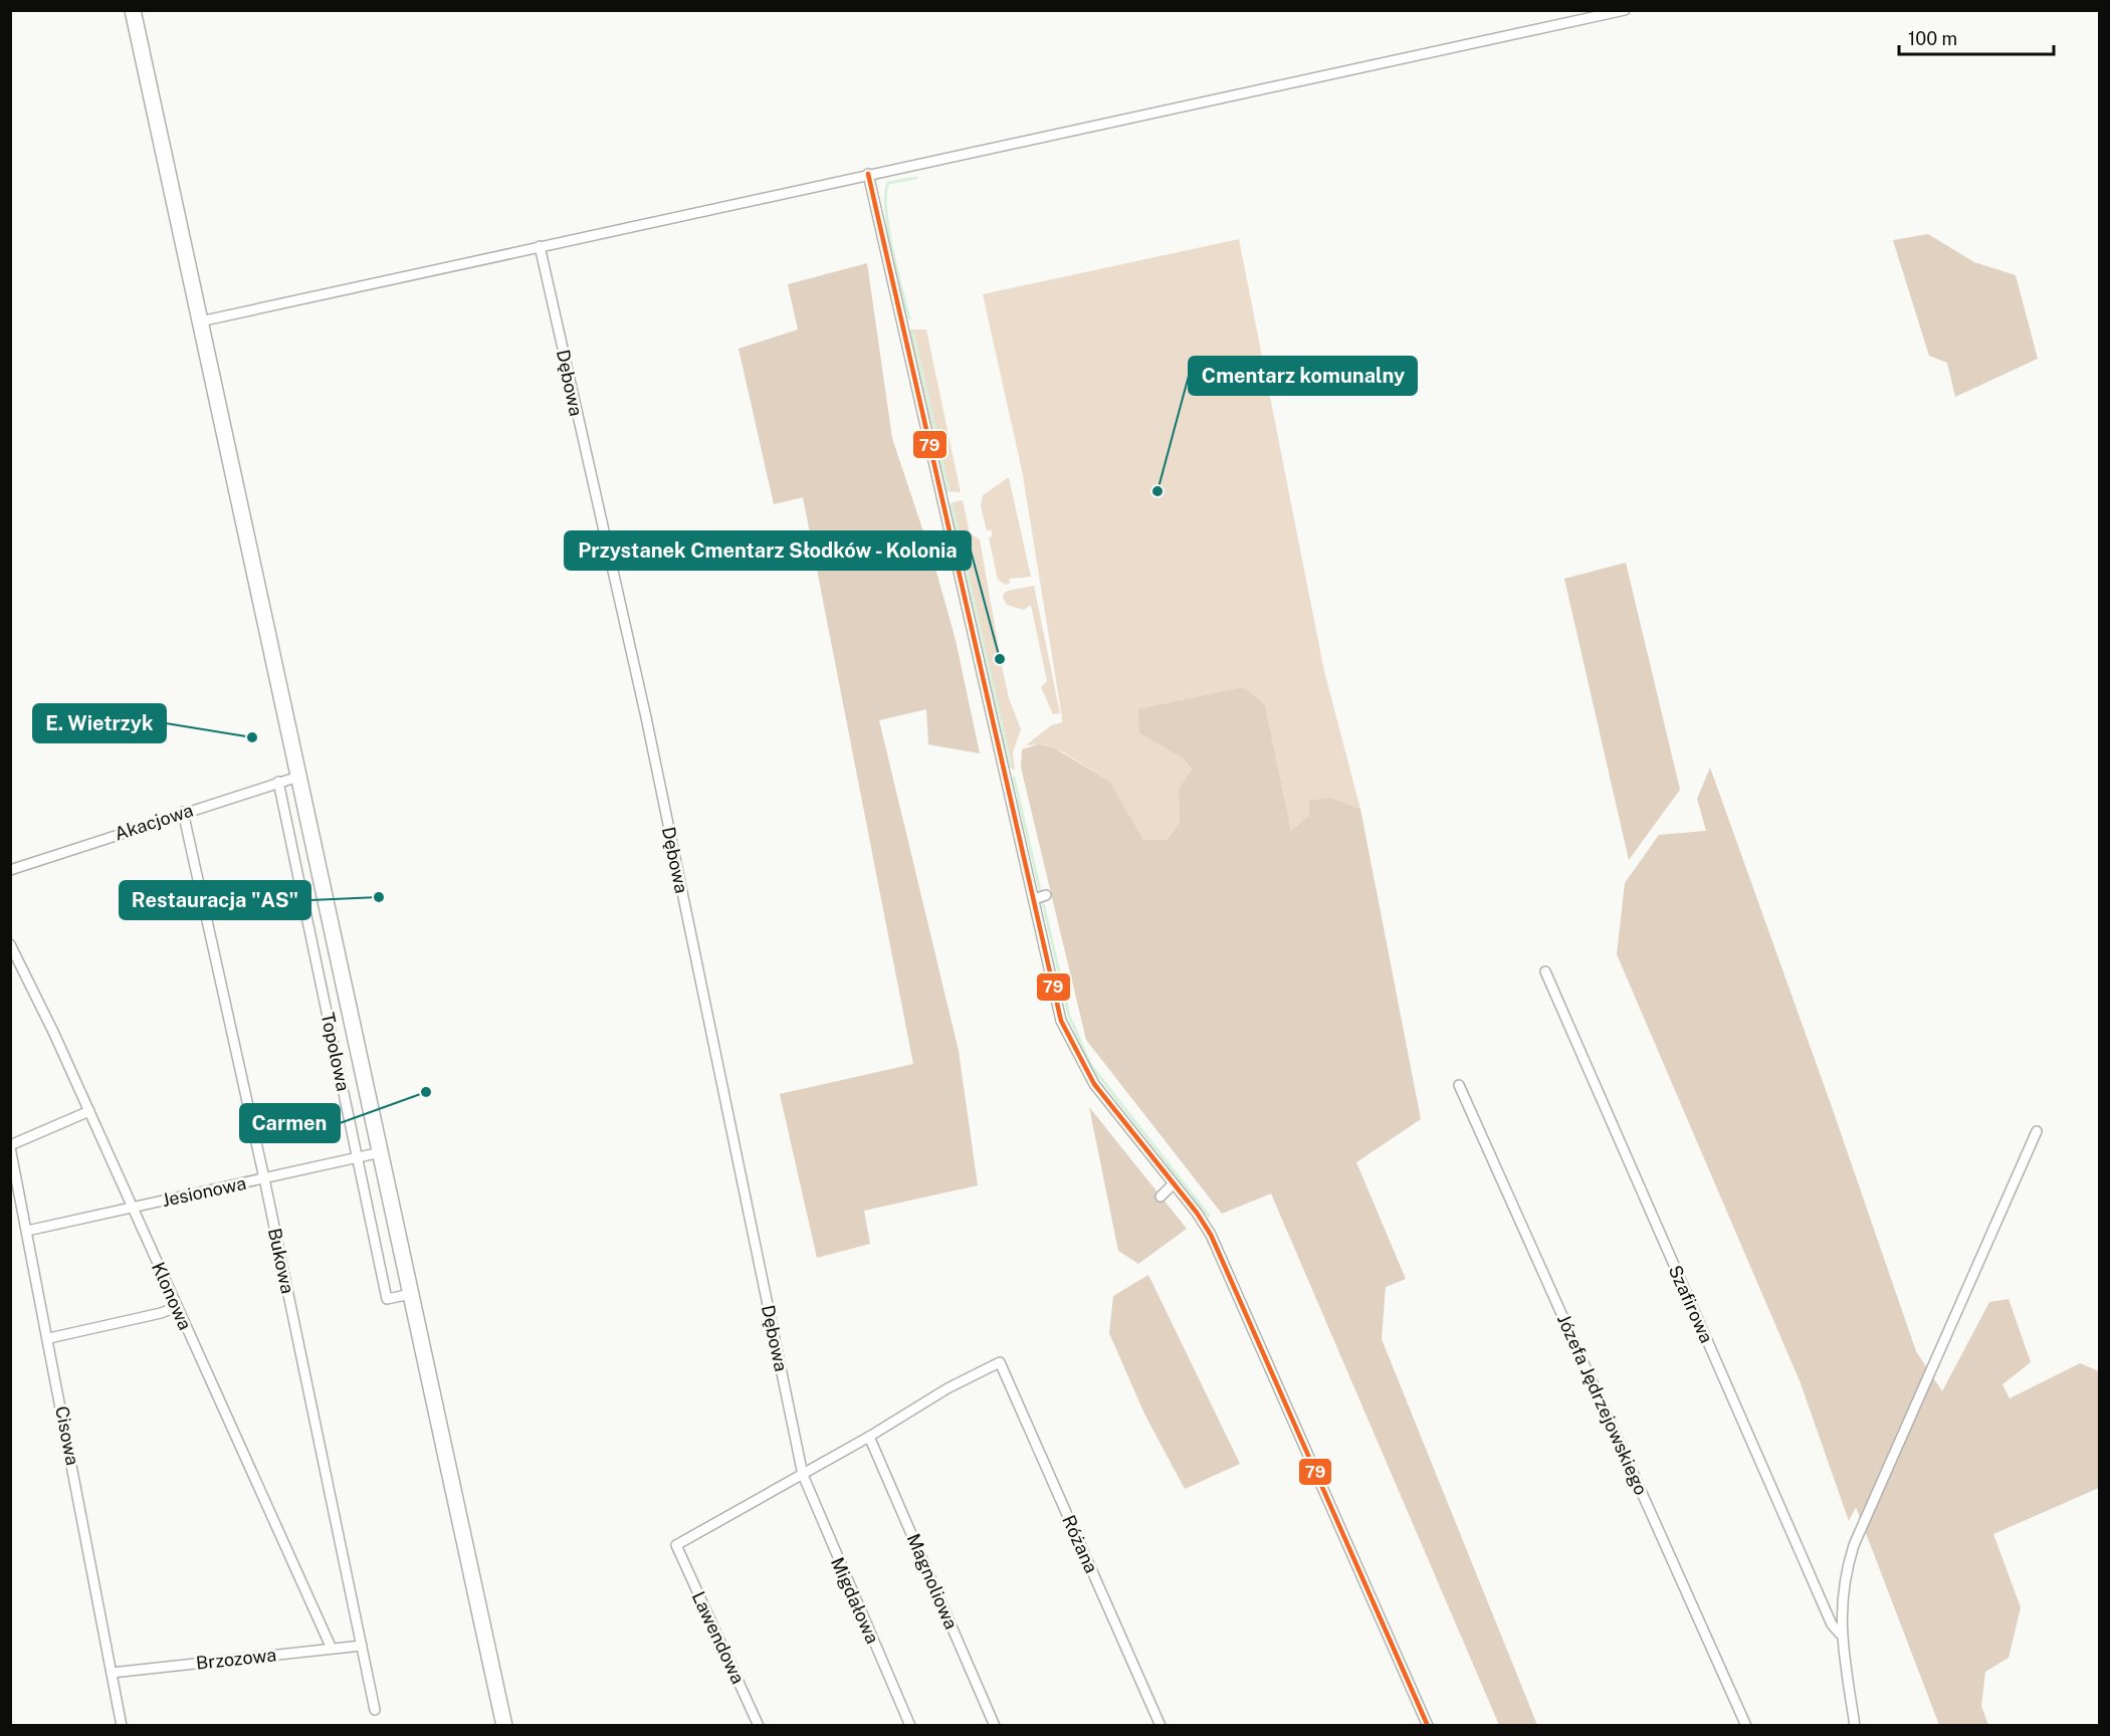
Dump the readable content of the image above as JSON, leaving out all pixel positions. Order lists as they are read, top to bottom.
{
  "streets": {
    "street": [
      "Dębowa",
      "Akacjowa",
      "Topolowa",
      "Jesionowa",
      "Bukowa",
      "Klonowa",
      "Szafirowa",
      "Józefa Jędrzejowskiego",
      "Cisowa",
      "Różana",
      "Magnoliowa",
      "Migdałowa",
      "Lawendowa",
      "Brzozowa"
    ]
  },
  "crossings": [
    ["Dębowa", "Migdałowa"],
    ["Dębowa", "Lawendowa"],
    ["Akacjowa", "Topolowa"],
    ["Akacjowa", "Bukowa"],
    ["Topolowa", "Jesionowa"],
    ["Jesionowa", "Bukowa"],
    ["Jesionowa", "Klonowa"],
    ["Jesionowa", "Cisowa"],
    ["Bukowa", "Brzozowa"],
    ["Klonowa", "Brzozowa"],
    ["Cisowa", "Brzozowa"],
    ["Różana", "Magnoliowa"],
    ["Migdałowa", "Lawendowa"]
  ],
  "places": [
    "Cmentarz komunalny",
    "Przystanek Cmentarz Słodków - Kolonia",
    "E. Wietrzyk",
    "Restauracja \"AS\"",
    "Carmen"
  ],
  "lines": ["transit line 79"],
  "scale_bar": "100 m"
}
